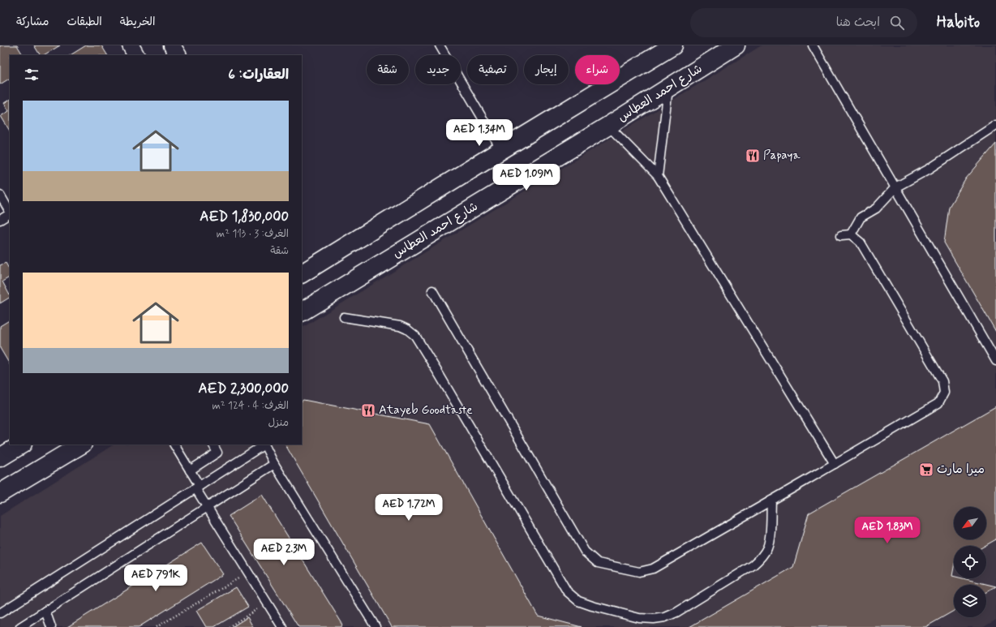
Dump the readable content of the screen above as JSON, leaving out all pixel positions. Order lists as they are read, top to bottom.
{
  "streets": {
    "street": ["شارع احمد العطاس"]
  },
  "places": {
    "restaurant": ["Papaya", "Atayeb Goodtaste"],
    "supermarket": ["ميرا مارت"]
  },
  "north": "bottom left",
  "page": {
    "header": "Habito",
    "search": "ابحث هنا",
    "nav": ["الخريطة", "الطبقات", "مشاركة"],
    "chip": [
      "شراء",
      "إيجار",
      "تصفية",
      "جديد",
      "شقة"
    ],
    "heading": "العقارات: 6",
    "list": [
      {
        "name": "AED 1,830,000",
        "note": "الغرف: 3 · 113 m² · شقة"
      },
      {
        "name": "AED 2,300,000",
        "note": "الغرف: 4 · 124 m² · منزل"
      }
    ],
    "price": [
      "AED 1.34M",
      "AED 1.09M",
      "AED 1.72M",
      "AED 1.83M",
      "AED 2.3M",
      "AED 791K"
    ]
  }
}
